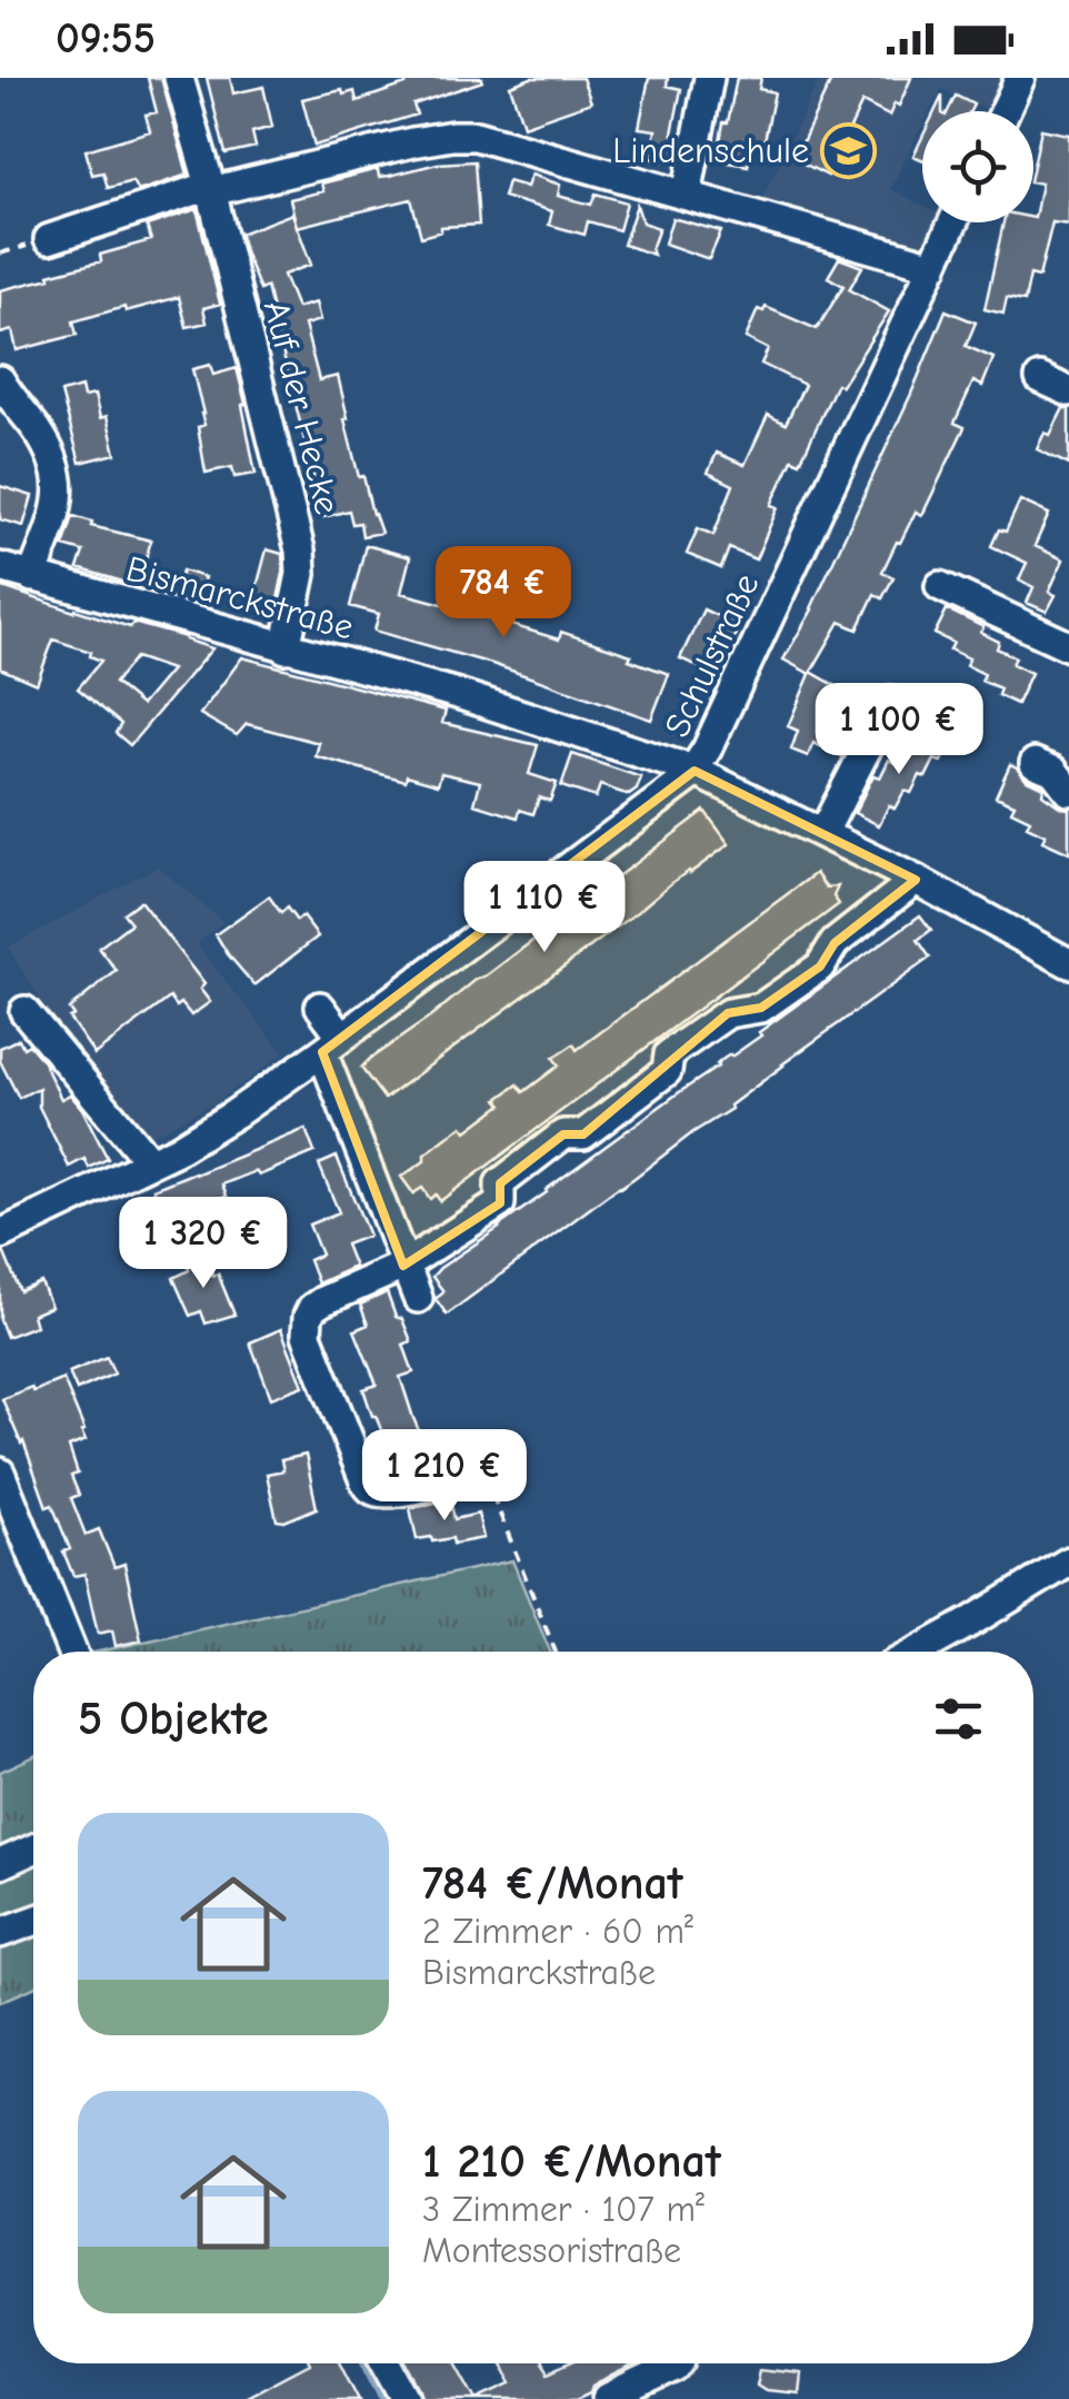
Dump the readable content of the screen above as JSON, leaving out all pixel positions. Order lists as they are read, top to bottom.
{
  "streets": {
    "street": ["Auf der Hecke", "Bismarckstraße", "Schulstraße"]
  },
  "crossings": [
    ["Auf der Hecke", "Bismarckstraße"],
    ["Bismarckstraße", "Schulstraße"]
  ],
  "places": {
    "school or university": ["Lindenschule"]
  },
  "page": {
    "status": "09:55",
    "price": [
      "784 €",
      "1 100 €",
      "1 110 €",
      "1 320 €",
      "1 210 €"
    ],
    "heading": "5 Objekte",
    "list": [
      {
        "name": "784 €/Monat",
        "note": "2 Zimmer · 60 m² · Bismarckstraße"
      },
      {
        "name": "1 210 €/Monat",
        "note": "3 Zimmer · 107 m² · Montessoristraße"
      }
    ]
  }
}
